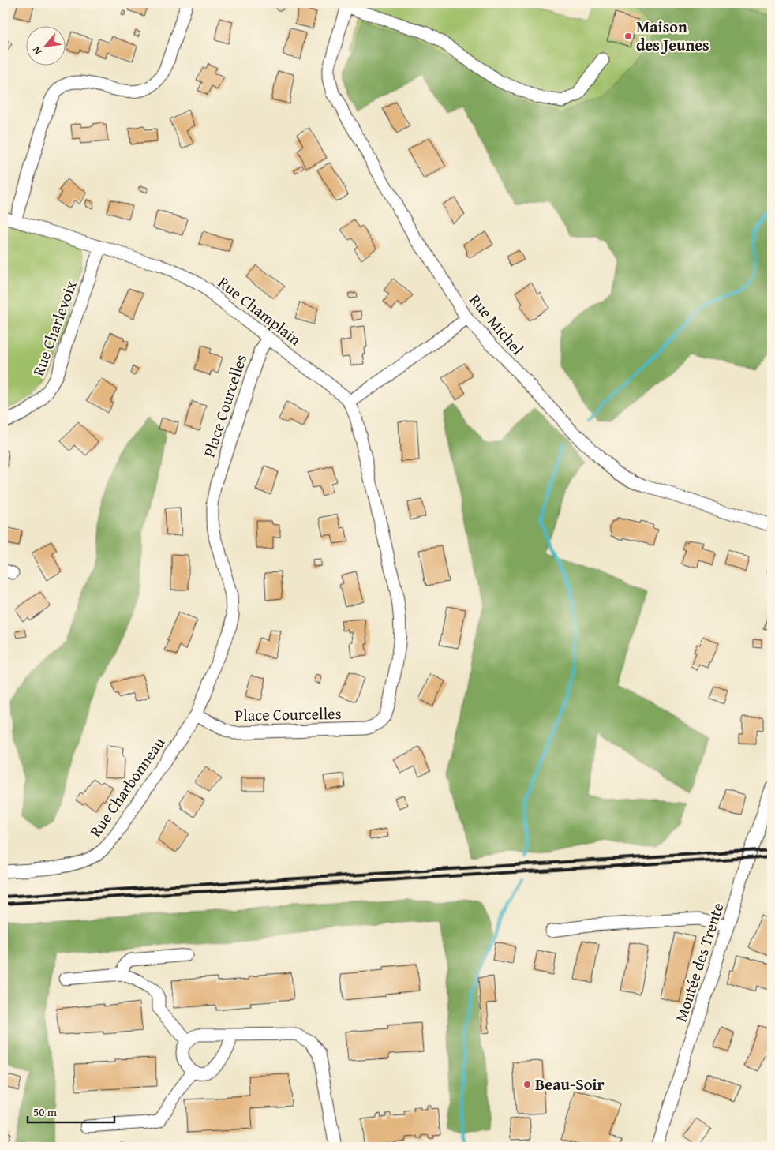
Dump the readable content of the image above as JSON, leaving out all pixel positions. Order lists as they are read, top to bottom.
{
  "streets": {
    "street": [
      "Rue Champlain",
      "Rue Michel",
      "Rue Charlevoix",
      "Place Courcelles",
      "Rue Charbonneau",
      "Montée des Trente"
    ]
  },
  "crossings": [
    ["Rue Champlain", "Rue Charlevoix"],
    ["Rue Champlain", "Place Courcelles"],
    ["Place Courcelles", "Rue Charbonneau"]
  ],
  "places": ["Maison des Jeunes", "Beau-Soir"],
  "scale_bar": "50 m",
  "north": "bottom left"
}
